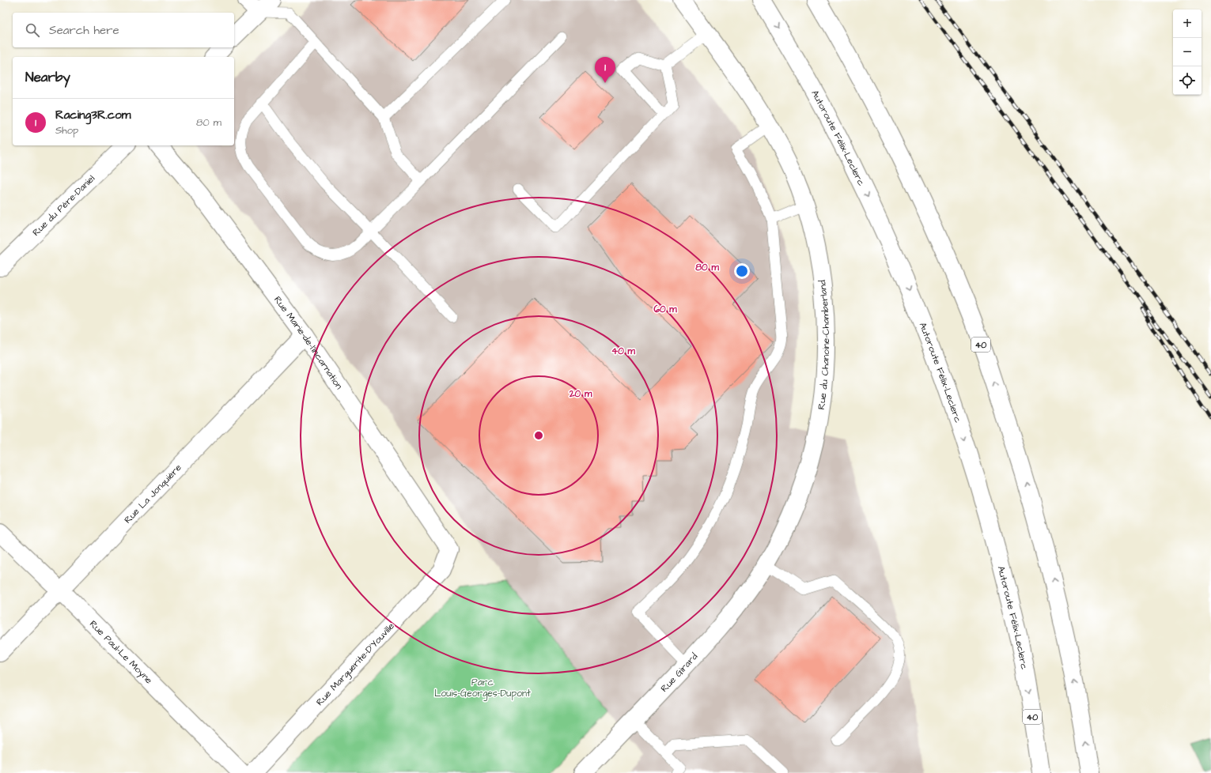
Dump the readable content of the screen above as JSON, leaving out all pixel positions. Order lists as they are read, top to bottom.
{
  "streets": {
    "main road": [
      "Autoroute Félix-Leclerc",
      "Rue du Père-Daniel",
      "Rue Marie-de-l'Incarnation",
      "Rue du Chanoine-Chamberland",
      "40",
      "Rue La Jonquière",
      "Rue Paul-Le Moyne",
      "Rue Marguerite-D'Youville",
      "Rue Girard"
    ]
  },
  "crossings": [
    ["Rue Marie-de-l'Incarnation", "Rue La Jonquière"],
    ["Rue Marie-de-l'Incarnation", "Rue Marguerite-D'Youville"],
    ["Rue du Chanoine-Chamberland", "Rue Girard"],
    ["Rue La Jonquière", "Rue Paul-Le Moyne"]
  ],
  "parks": ["Parc Louis-Georges-Dupont"],
  "page": {
    "map_buttons": ["+", "−"],
    "search": "Search here",
    "pins": "1",
    "heading": "Nearby",
    "list": [
      {
        "mark": "1",
        "name": "Racing3R.com",
        "note": "Shop",
        "value": "80 m"
      }
    ]
  },
  "rings": [
    "80 m",
    "60 m",
    "40 m",
    "20 m"
  ]
}
